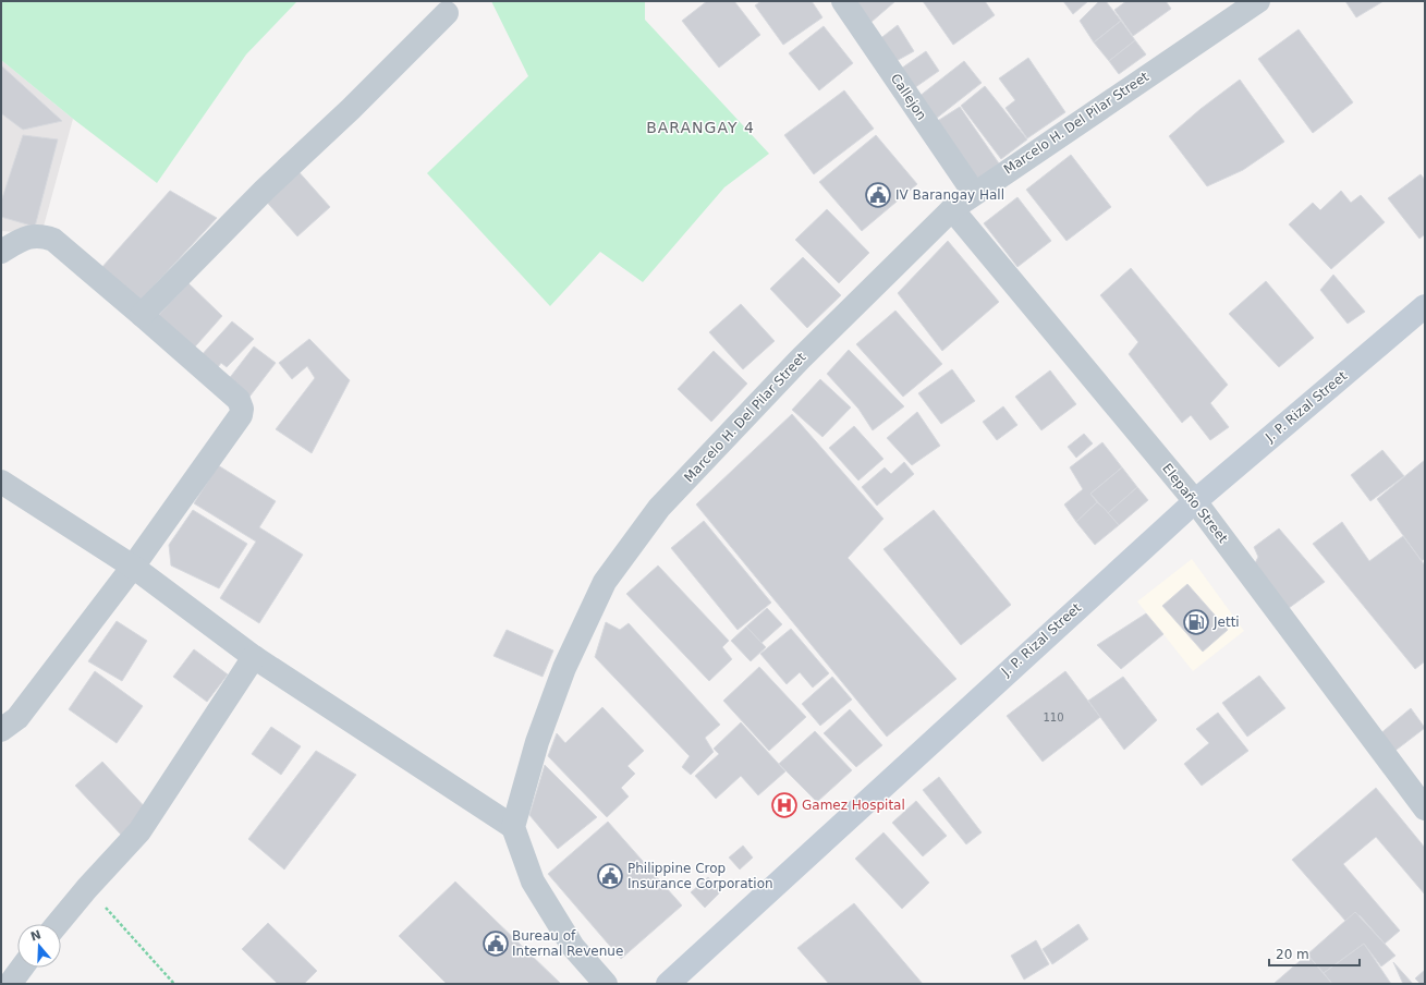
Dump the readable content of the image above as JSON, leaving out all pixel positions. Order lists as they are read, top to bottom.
{
  "streets": {
    "main road": ["J. P. Rizal Street"],
    "street": ["Callejon", "Marcelo H. Del Pilar Street", "Elepaño Street"]
  },
  "crossings": [
    ["Callejon", "Marcelo H. Del Pilar Street"],
    ["Marcelo H. Del Pilar Street", "Elepaño Street"],
    ["J. P. Rizal Street", "Elepaño Street"]
  ],
  "districts": ["BARANGAY 4"],
  "places": {
    "public building": ["IV Barangay Hall", "Philippine Crop Insurance Corporation", "Bureau of Internal Revenue"],
    "fuel station": ["Jetti"],
    "hospital": ["Gamez Hospital"]
  },
  "house_numbers": ["110"],
  "scale_bar": "20 m",
  "north": "top"
}
